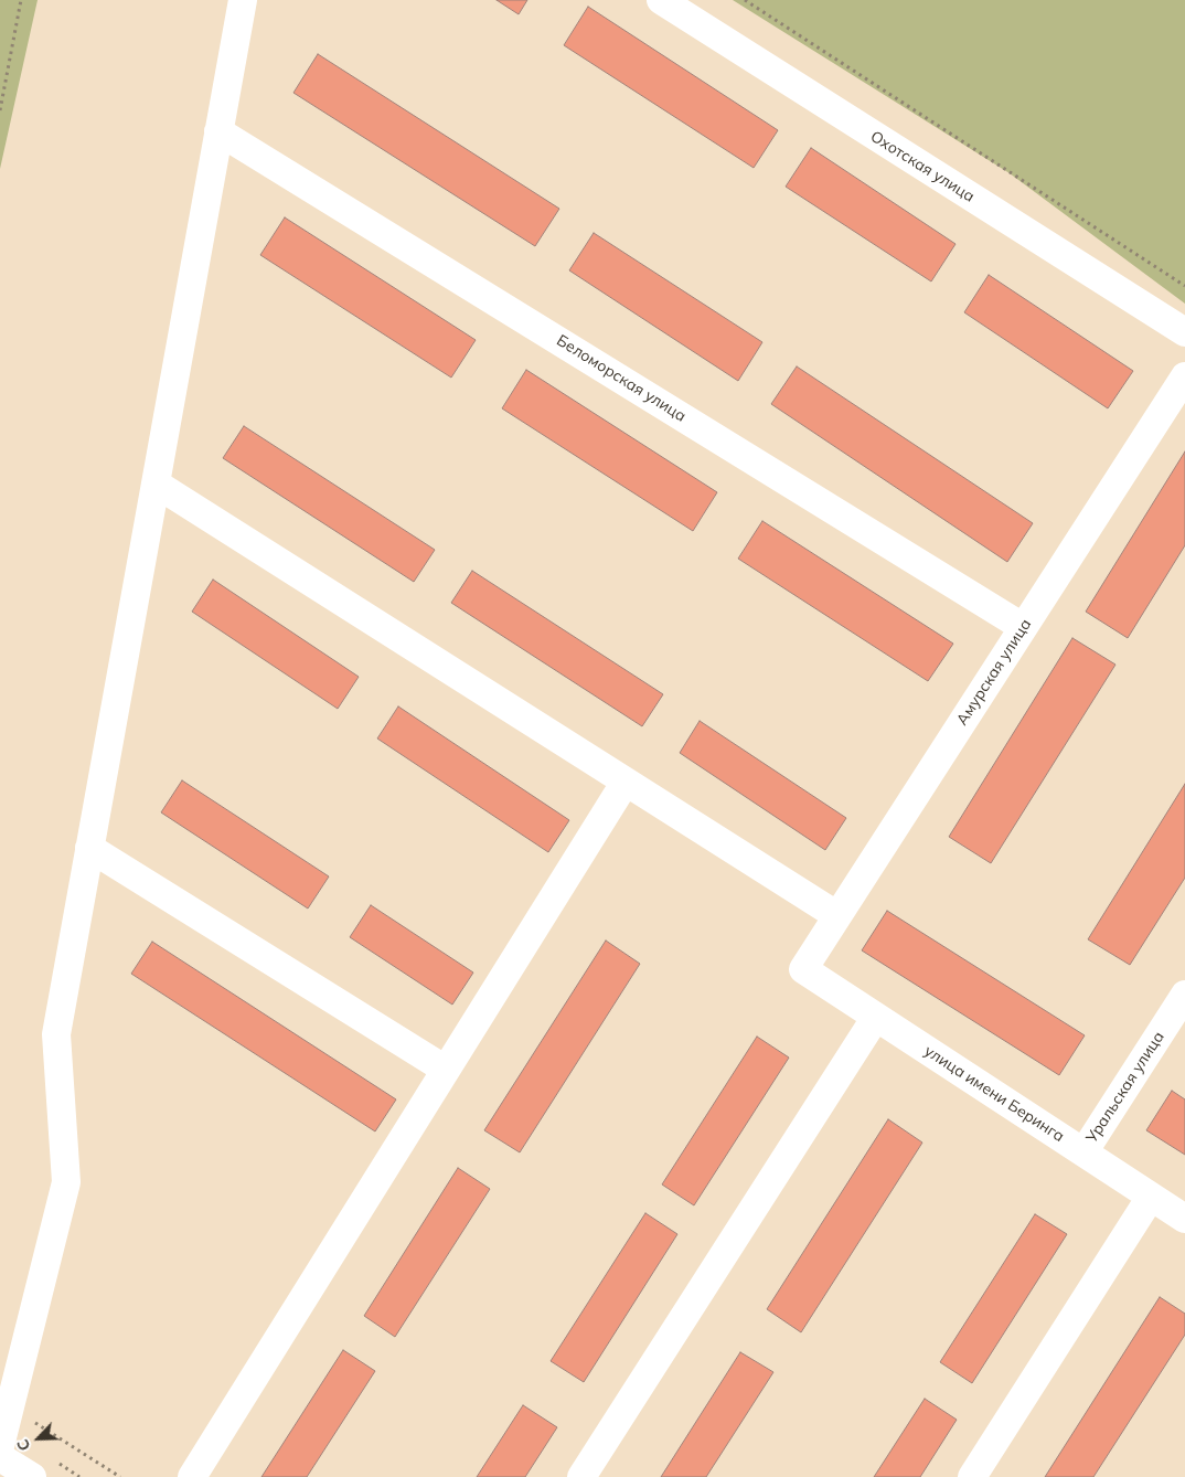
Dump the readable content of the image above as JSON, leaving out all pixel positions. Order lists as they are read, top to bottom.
{
  "streets": {
    "street": [
      "Охотская улица",
      "Беломорская улица",
      "Амурская улица",
      "Уральская улица",
      "улица имени Беринга"
    ]
  },
  "crossings": [
    ["Беломорская улица", "Амурская улица"],
    ["Амурская улица", "улица имени Беринга"],
    ["Уральская улица", "улица имени Беринга"]
  ],
  "north": "bottom left"
}
